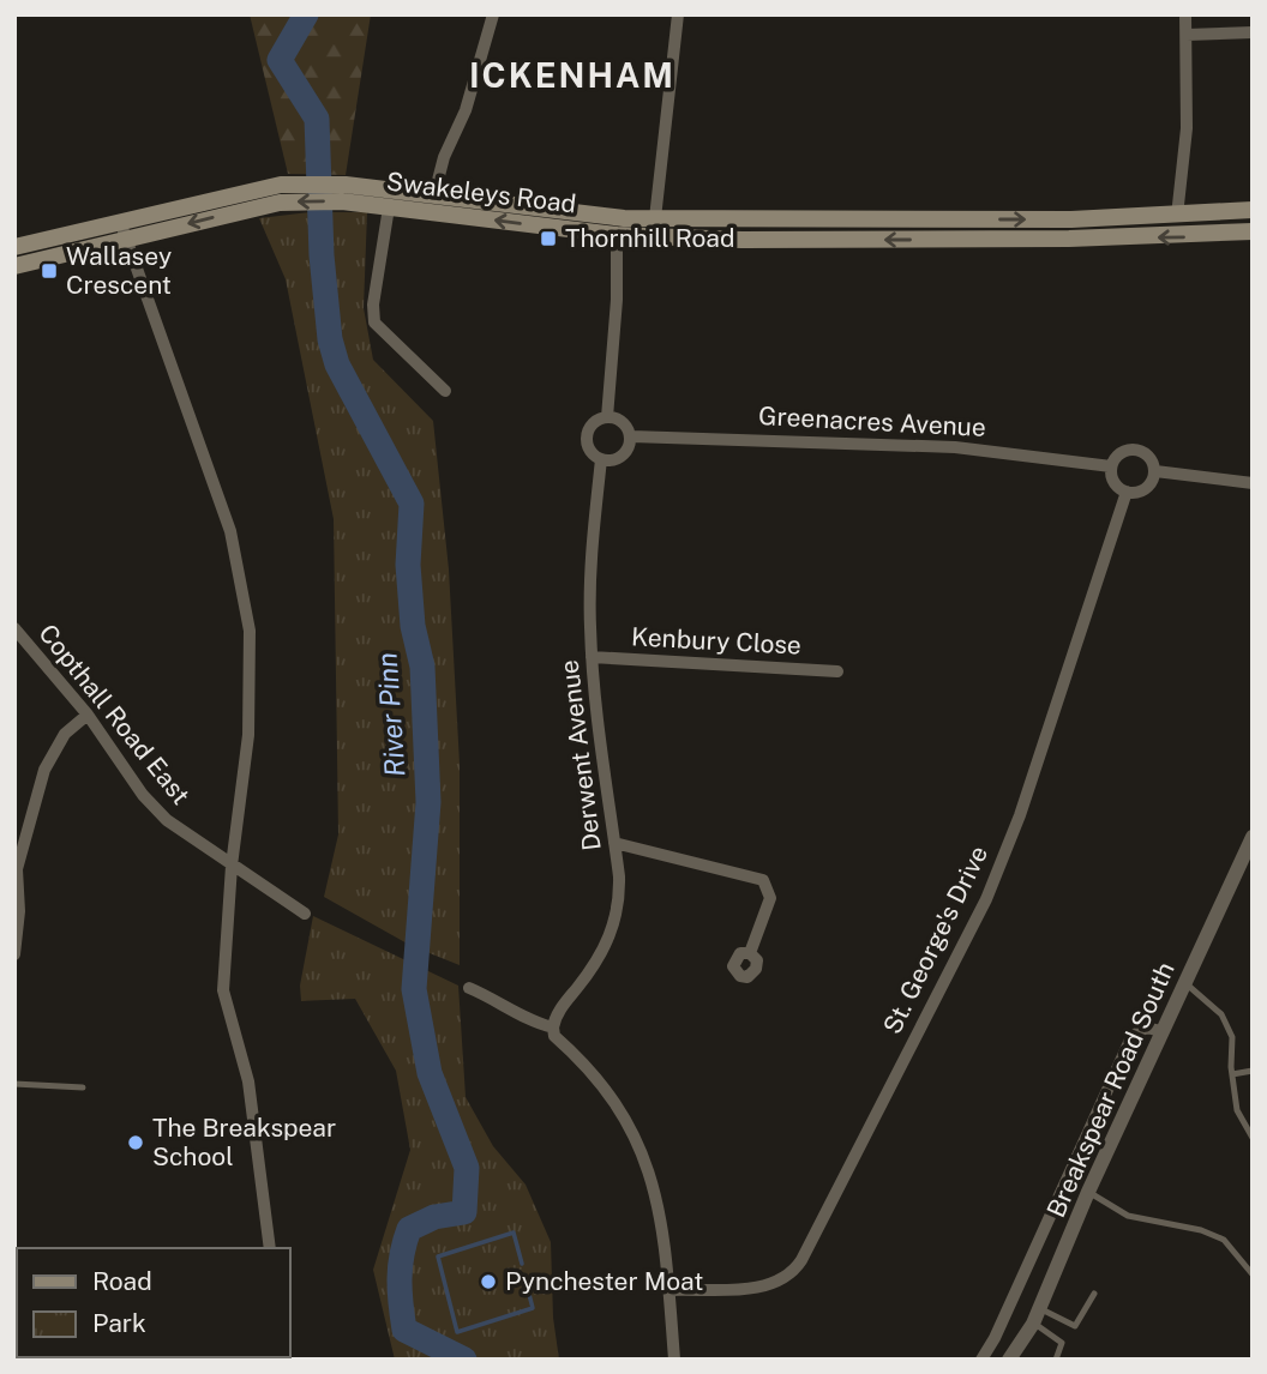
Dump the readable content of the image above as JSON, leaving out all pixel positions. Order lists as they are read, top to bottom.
{
  "streets": {
    "main road": ["Swakeleys Road"],
    "street": [
      "Greenacres Avenue",
      "Kenbury Close",
      "Copthall Road East",
      "Derwent Avenue",
      "St. George's Drive",
      "Breakspear Road South"
    ]
  },
  "crossings": [
    ["Swakeleys Road", "Derwent Avenue"],
    ["Greenacres Avenue", "Derwent Avenue"],
    ["Greenacres Avenue", "St. George's Drive"],
    ["Kenbury Close", "Derwent Avenue"]
  ],
  "districts": ["ICKENHAM"],
  "water": ["River Pinn"],
  "places": {
    "transit": ["Thornhill Road", "Wallasey Crescent"],
    "other": ["The Breakspear School", "Pynchester Moat"]
  },
  "legend": ["Road", "Park"]
}
